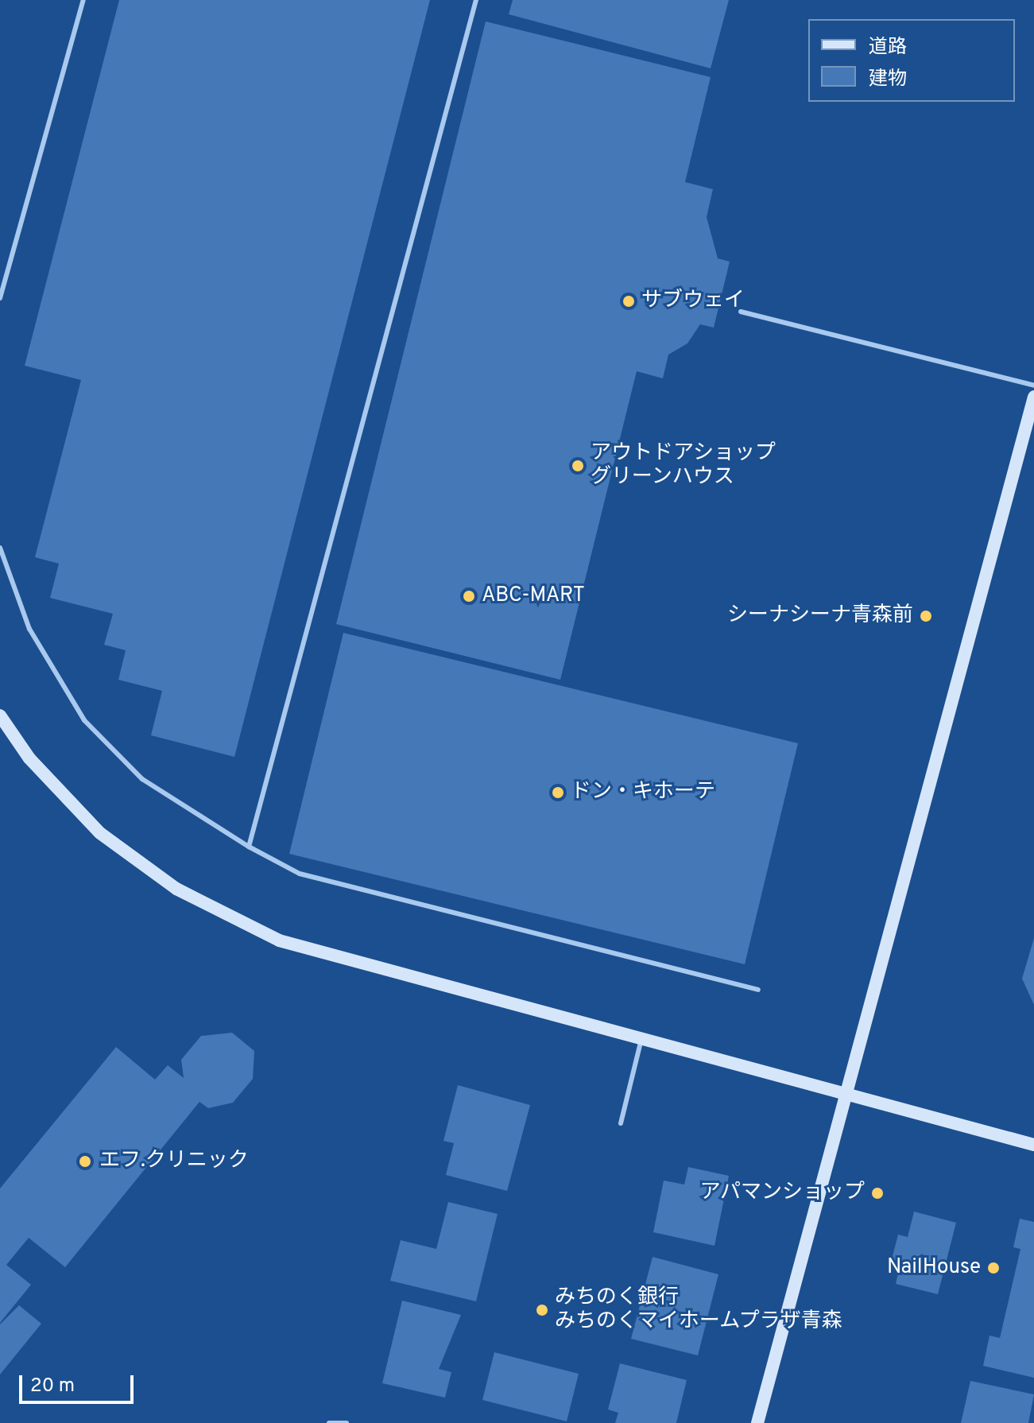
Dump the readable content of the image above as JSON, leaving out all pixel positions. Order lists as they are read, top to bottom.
{
  "places": [
    "サブウェイ",
    "アウトドアショップ グリーンハウス",
    "ABC-MART",
    "シーナシーナ青森前",
    "ドン・キホーテ",
    "エフ.クリニック",
    "アパマンショップ",
    "NailHouse",
    "みちのく銀行 みちのくマイホームプラザ青森"
  ],
  "legend": ["道路", "建物"],
  "scale_bar": "20 m"
}
